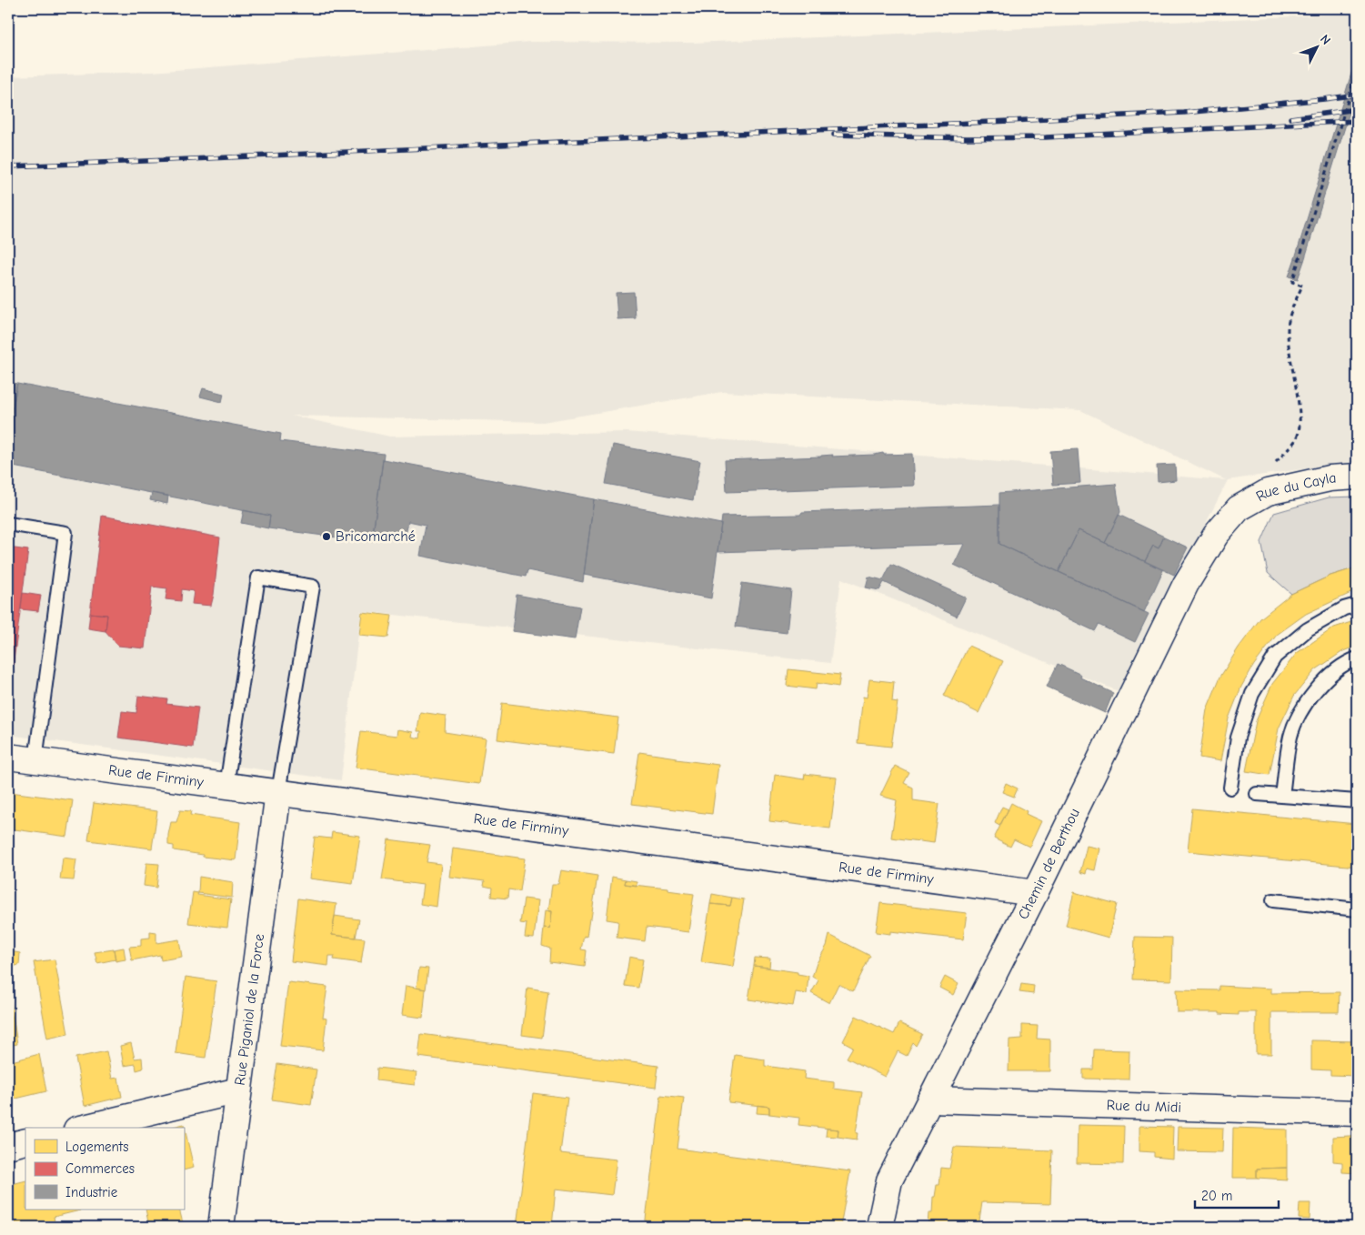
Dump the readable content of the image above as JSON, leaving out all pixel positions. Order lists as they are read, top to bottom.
{
  "streets": {
    "street": [
      "Rue du Cayla",
      "Rue de Firminy",
      "Chemin de Berthou",
      "Rue Piganiol de la Force",
      "Rue du Midi"
    ]
  },
  "crossings": [
    ["Rue du Cayla", "Chemin de Berthou"],
    ["Rue de Firminy", "Chemin de Berthou"],
    ["Rue de Firminy", "Rue Piganiol de la Force"],
    ["Chemin de Berthou", "Rue du Midi"]
  ],
  "places": ["Bricomarché"],
  "legend": ["Logements", "Commerces", "Industrie"],
  "scale_bar": "20 m",
  "north": "top right"
}
